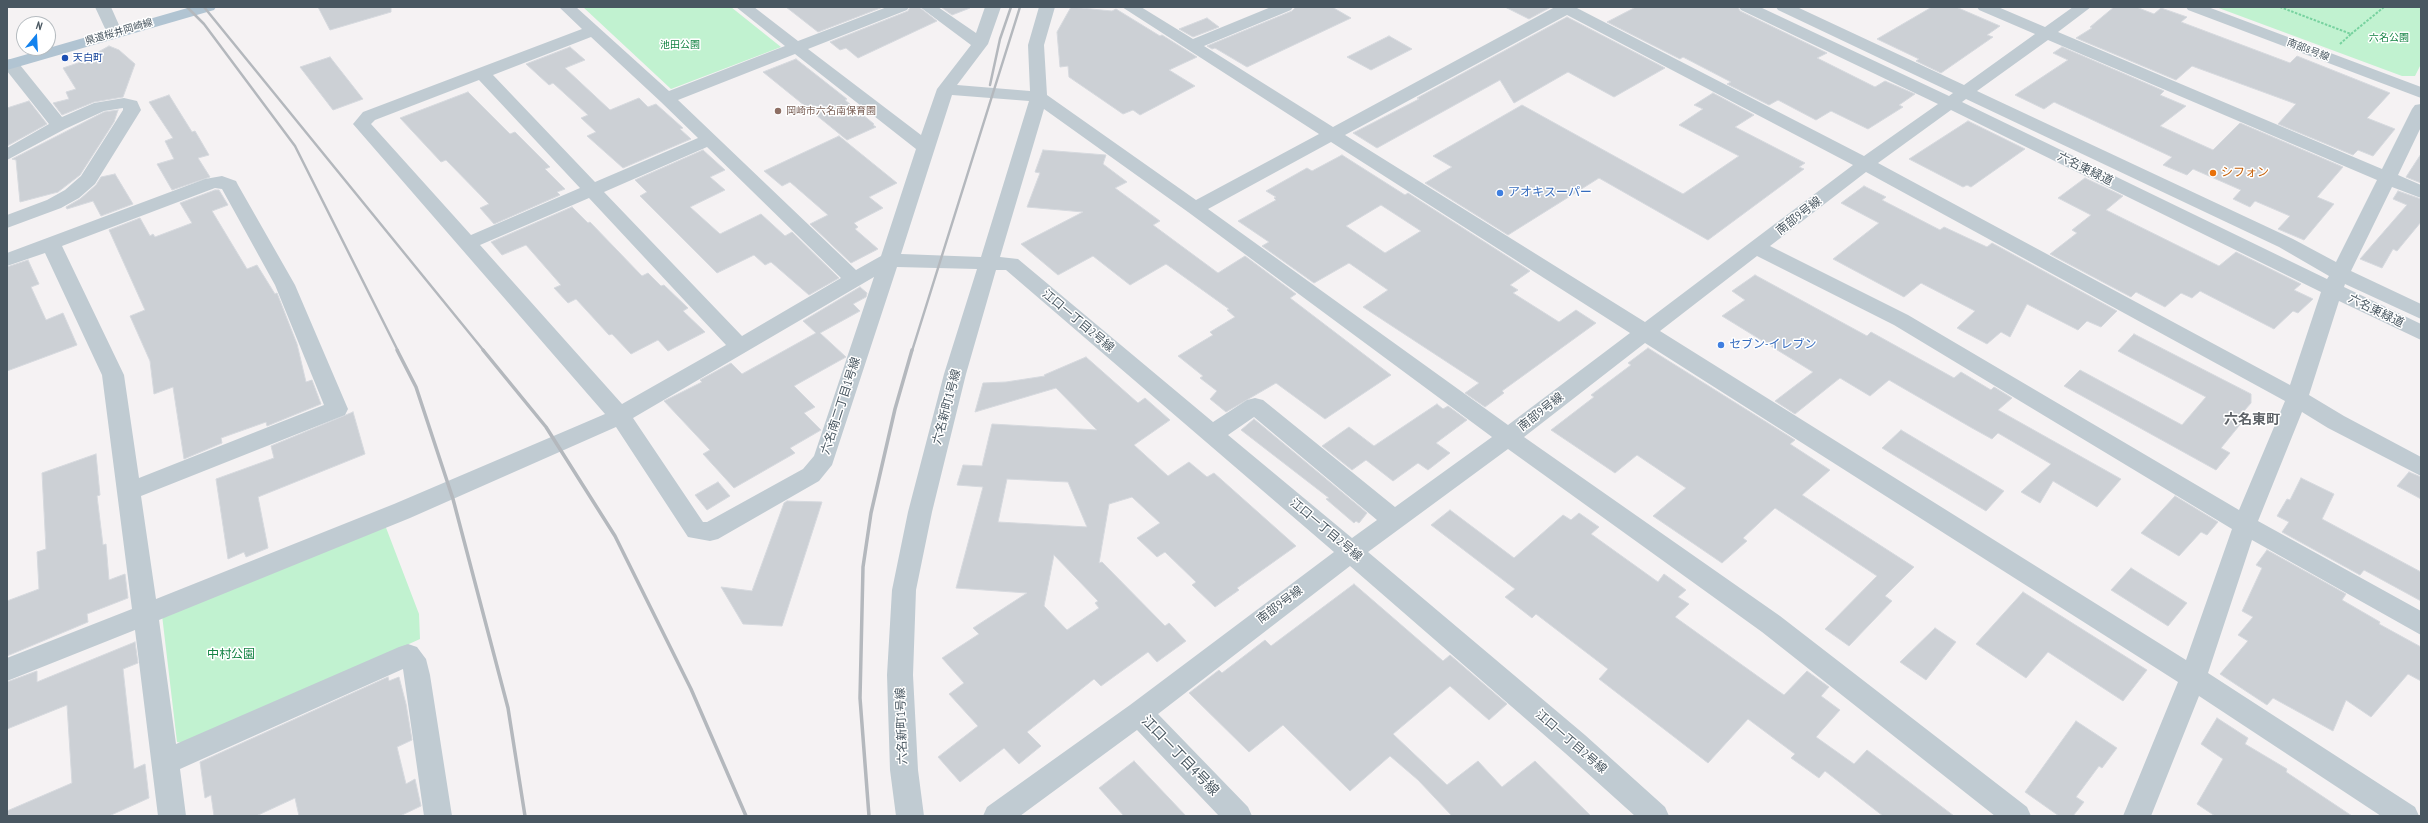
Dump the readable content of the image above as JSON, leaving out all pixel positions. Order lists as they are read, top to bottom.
{
  "streets": {
    "main road": ["県道桜井岡崎線"],
    "street": [
      "南部8号線",
      "六名東緑道",
      "南部9号線",
      "江口一丁目2号線",
      "六名南二丁目1号線",
      "六名新町1号線",
      "江口一丁目4号線"
    ]
  },
  "crossings": [
    ["六名東緑道", "南部9号線"],
    ["南部9号線", "江口一丁目2号線"],
    ["南部9号線", "江口一丁目4号線"],
    ["江口一丁目2号線", "六名南二丁目1号線"],
    ["江口一丁目2号線", "六名新町1号線"]
  ],
  "districts": ["六名東町"],
  "parks": ["六名公園", "池田公園", "中村公園"],
  "places": [
    "天白町",
    "岡崎市六名南保育園",
    "シフォン",
    "アオキスーパー",
    "セブン-イレブン"
  ],
  "north": "top"
}
